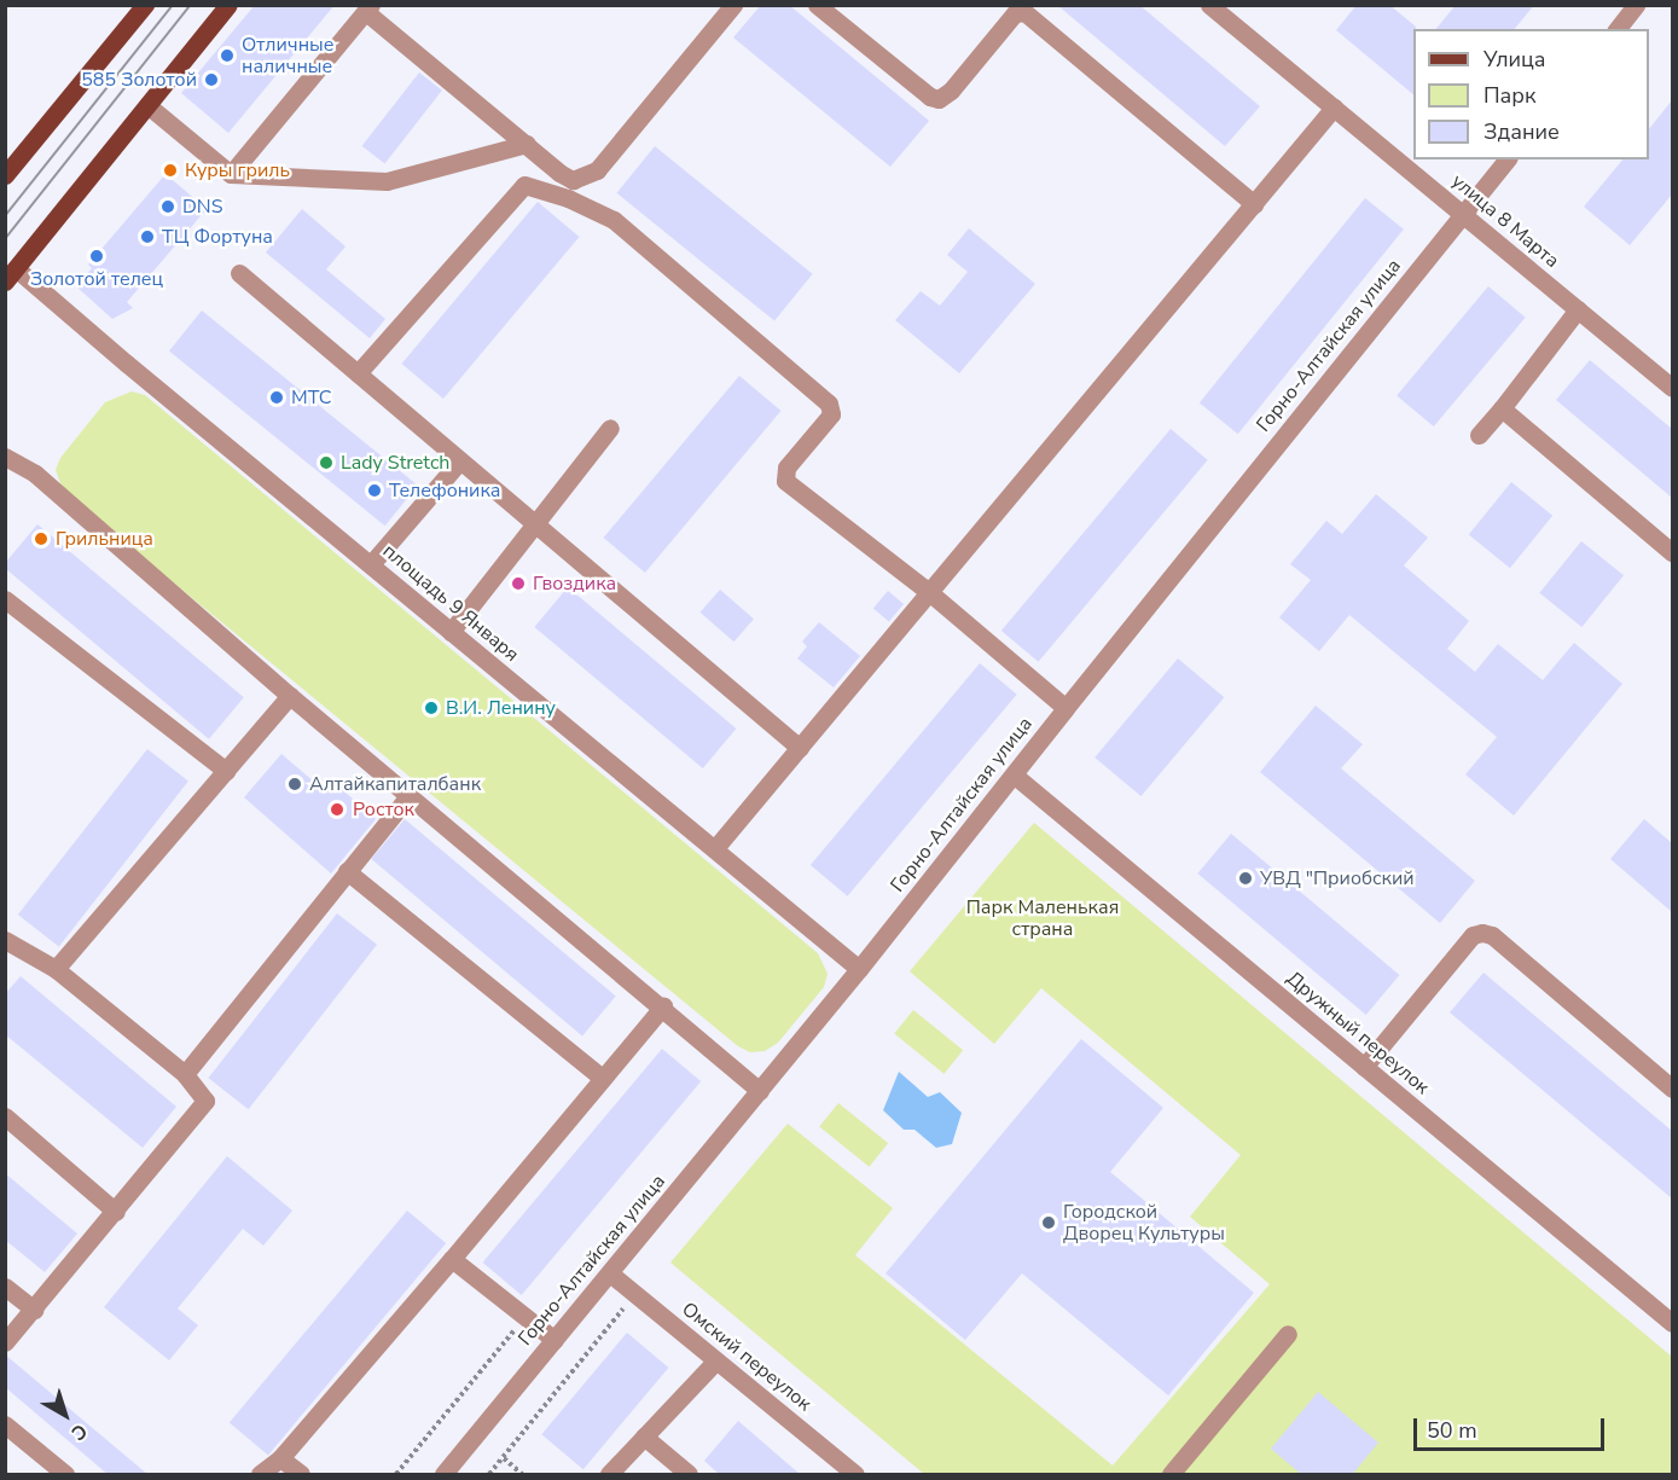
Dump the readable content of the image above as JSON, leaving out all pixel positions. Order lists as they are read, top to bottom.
{
  "streets": {
    "street": [
      "улица 8 Марта",
      "Горно-Алтайская улица",
      "площадь 9 Января",
      "Дружный переулок",
      "Омский переулок"
    ]
  },
  "crossings": [
    ["улица 8 Марта", "Горно-Алтайская улица"],
    ["Горно-Алтайская улица", "площадь 9 Января"],
    ["Горно-Алтайская улица", "Дружный переулок"],
    ["Горно-Алтайская улица", "Омский переулок"]
  ],
  "parks": ["Парк Маленькая страна"],
  "places": [
    "Отличные наличные",
    "585 Золотой",
    "Куры гриль",
    "DNS",
    "ТЦ Фортуна",
    "Золотой телец",
    "МТС",
    "Lady Stretch",
    "Телефоника",
    "Грильница",
    "Гвоздика",
    "В.И. Ленину",
    "Алтайкапиталбанк",
    "Росток",
    "УВД \"Приобский",
    "Городской Дворец Культуры"
  ],
  "legend": ["Улица", "Парк", "Здание"],
  "scale_bar": "50 m",
  "north": "bottom right"
}
